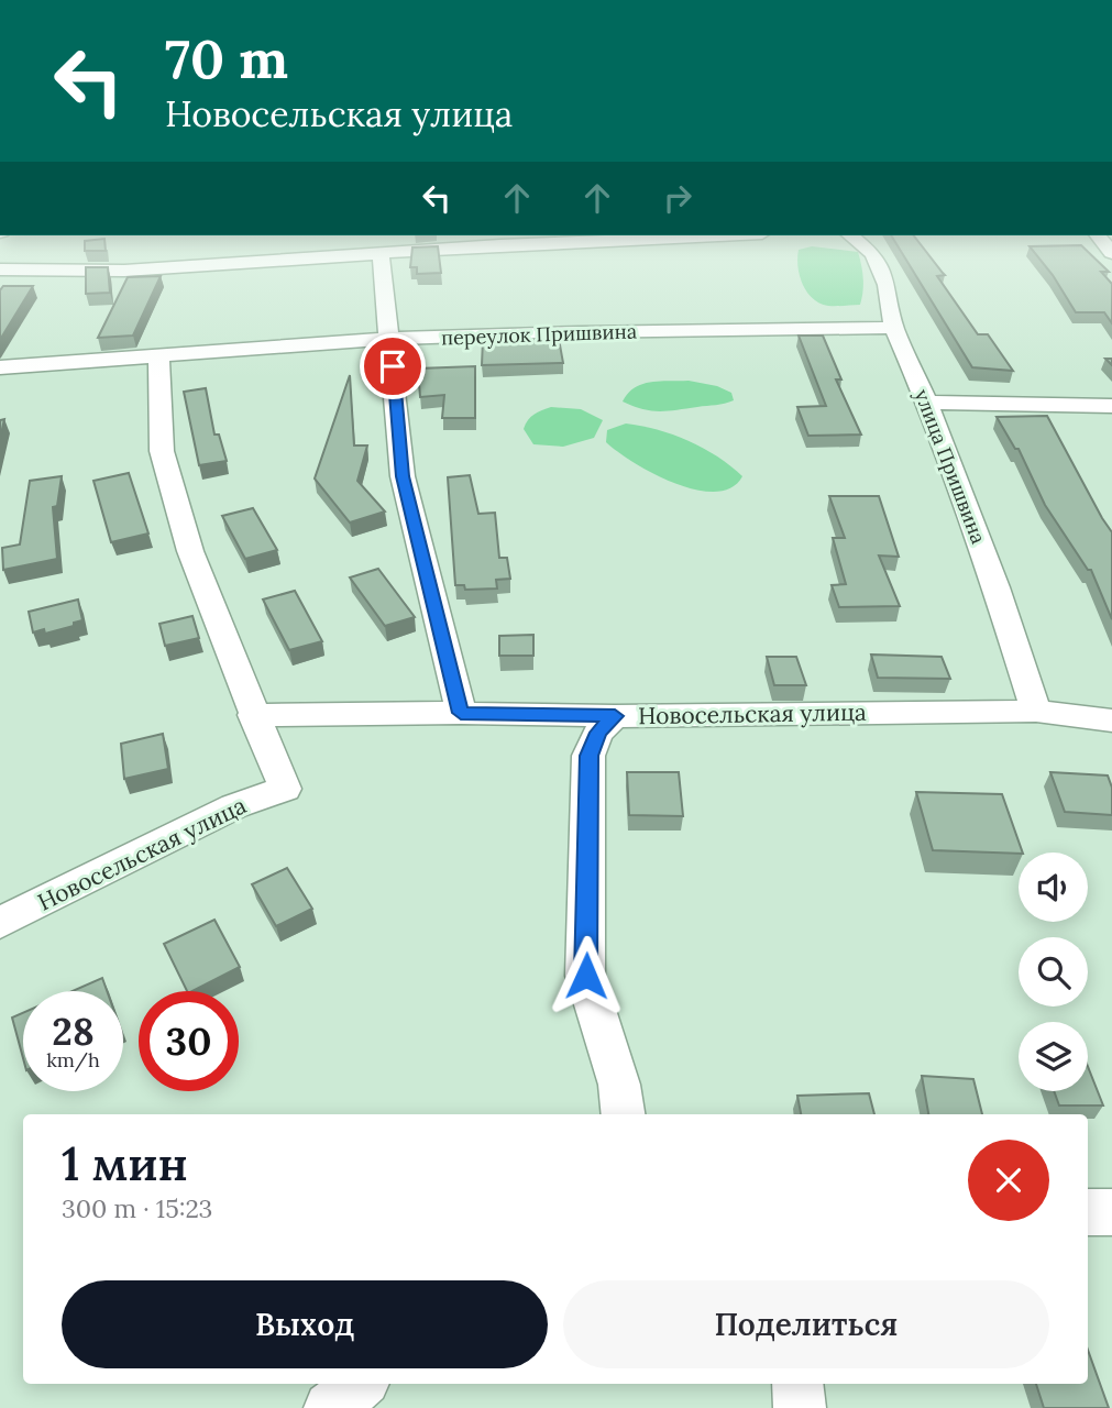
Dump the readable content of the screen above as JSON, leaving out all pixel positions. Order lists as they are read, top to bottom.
{
  "streets": {
    "street": ["переулок Пришвина", "улица Пришвина", "Новосельская улица"]
  },
  "crossings": [
    ["переулок Пришвина", "улица Пришвина"],
    ["улица Пришвина", "Новосельская улица"]
  ],
  "page": {
    "turn": ["70 m", "Новосельская улица"],
    "speed": "28 km/h",
    "limit": "30",
    "heading": ["1 мин", "300 m · 15:23"],
    "buttons": ["Выход", "Поделиться"]
  }
}
